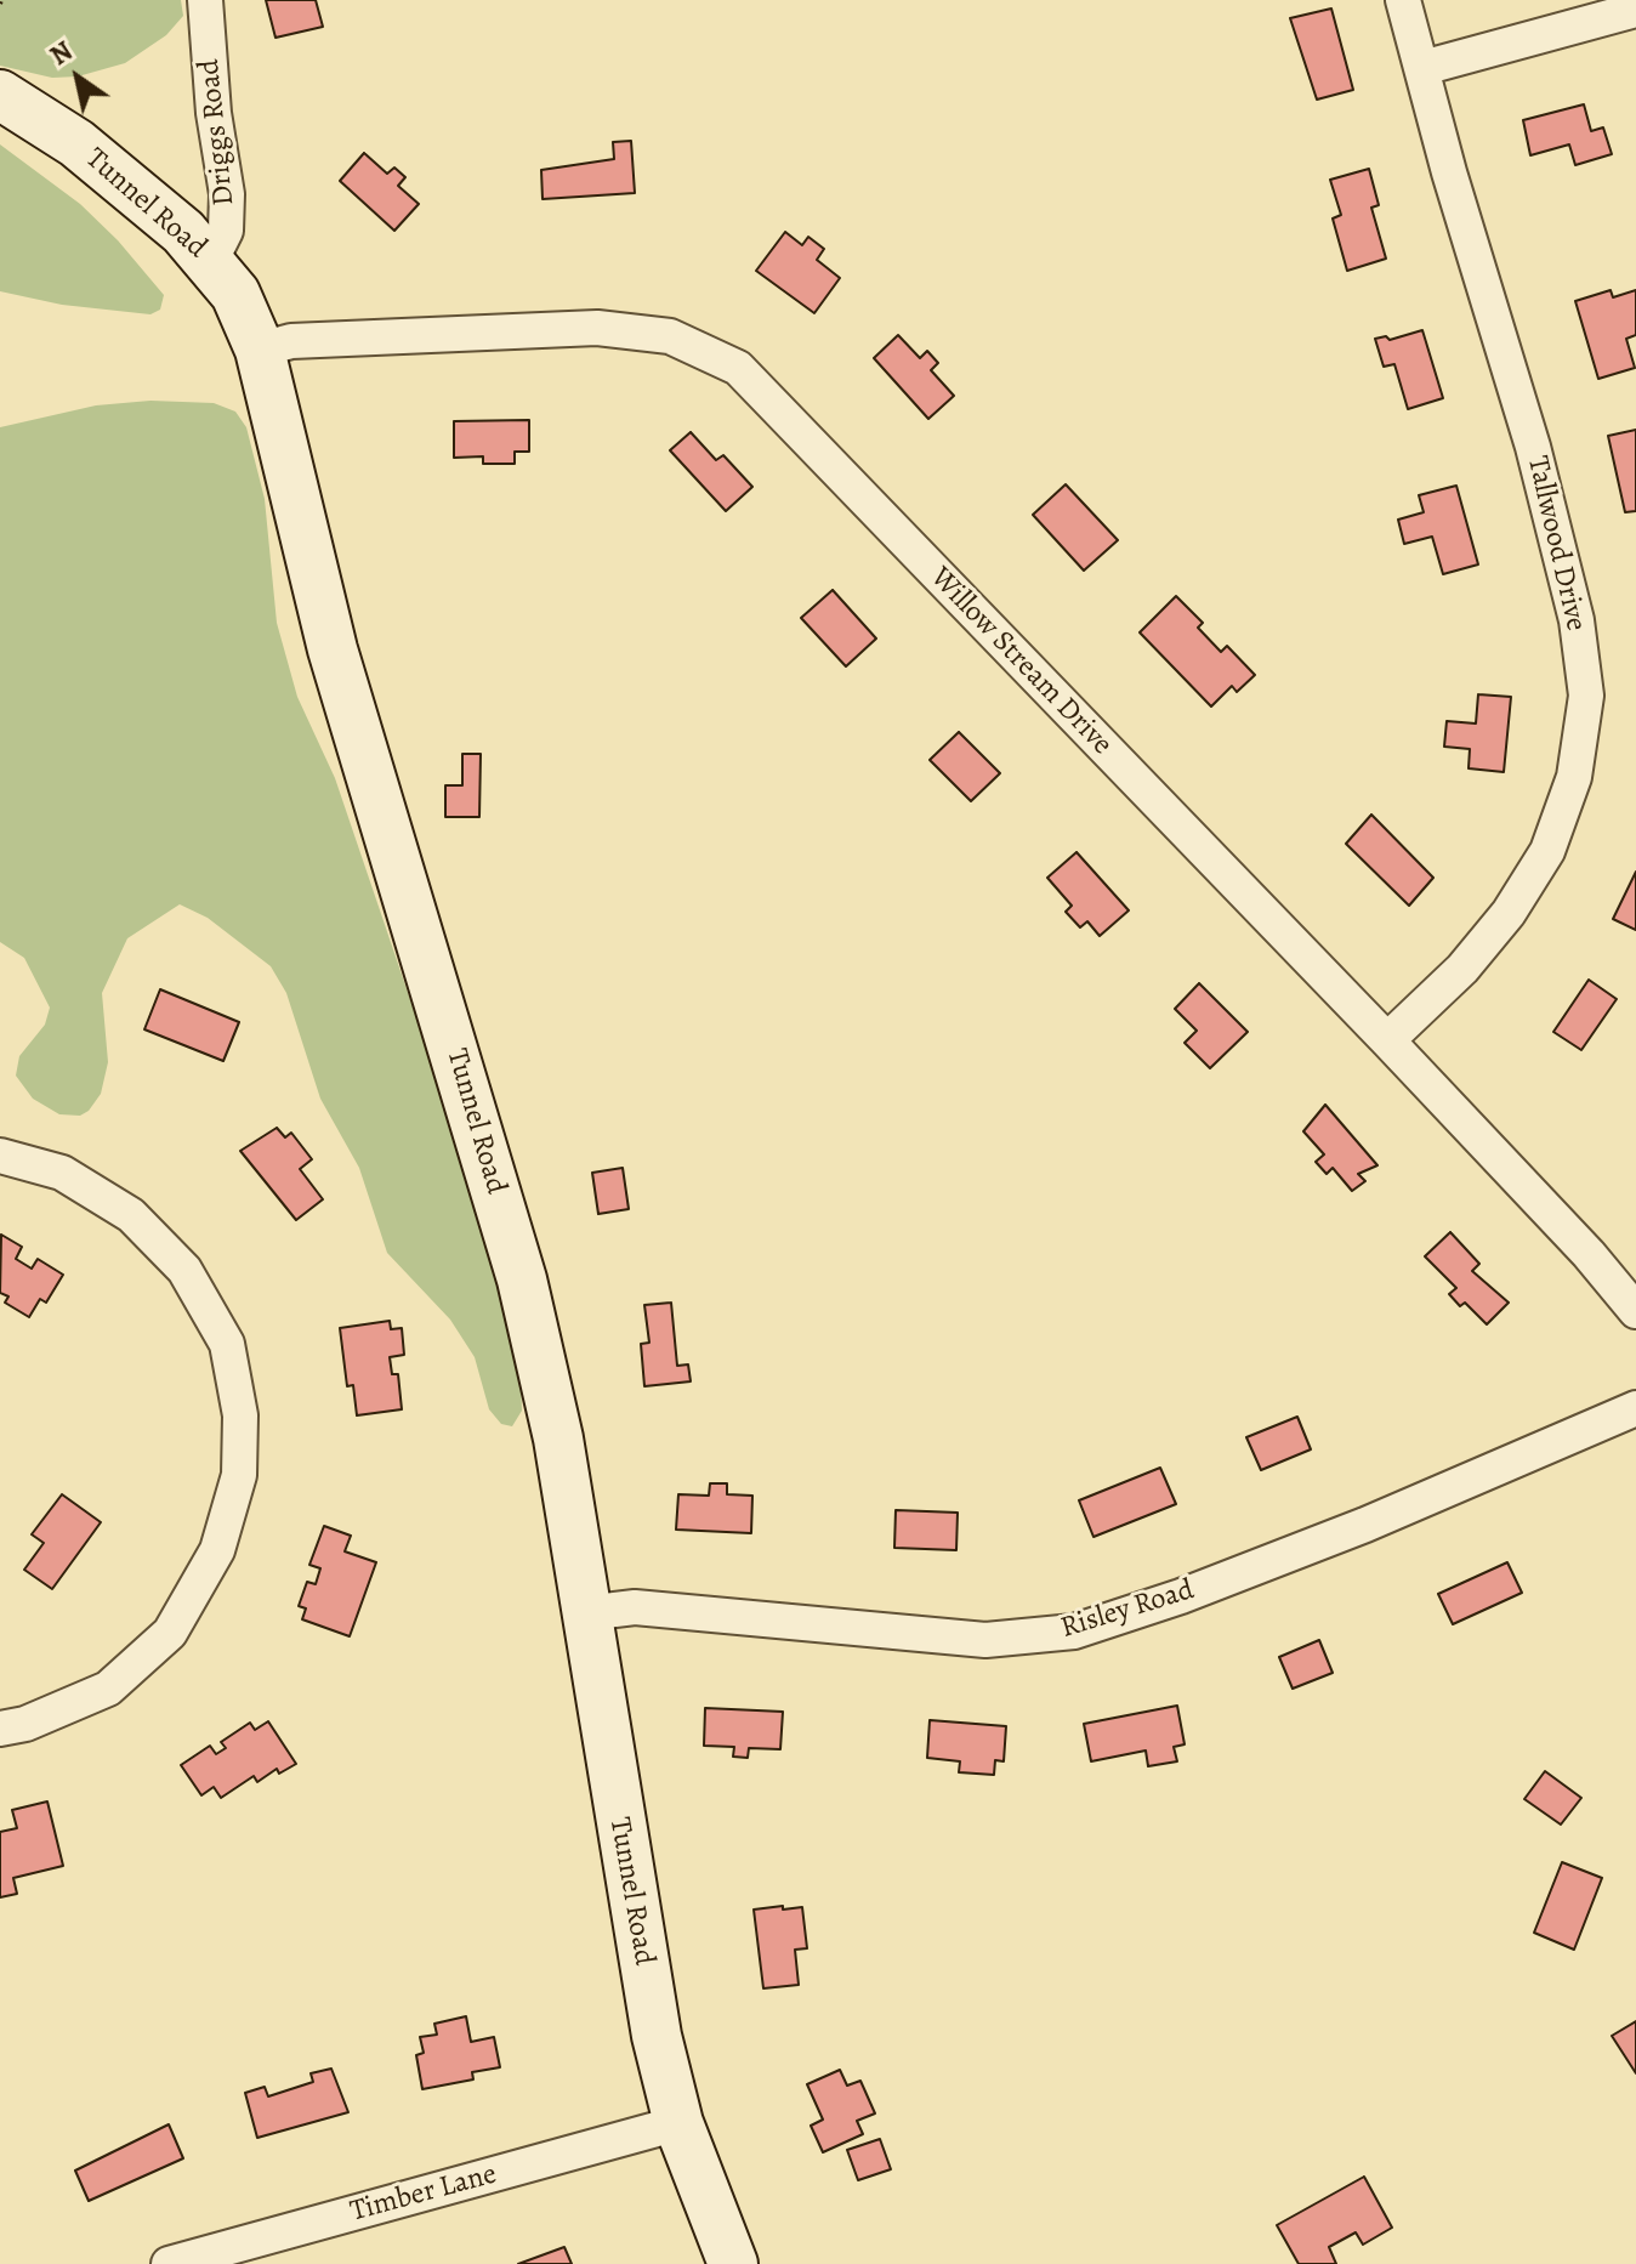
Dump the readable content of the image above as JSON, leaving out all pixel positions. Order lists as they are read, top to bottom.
{
  "streets": {
    "main road": ["Tunnel Road"],
    "street": [
      "Driggs Road",
      "Tallwood Drive",
      "Willow Stream Drive",
      "Risley Road",
      "Timber Lane"
    ]
  },
  "crossings": [
    ["Driggs Road", "Tunnel Road"],
    ["Tunnel Road", "Willow Stream Drive"],
    ["Tunnel Road", "Risley Road"],
    ["Tunnel Road", "Timber Lane"],
    ["Tallwood Drive", "Willow Stream Drive"]
  ],
  "north": "top left"
}
